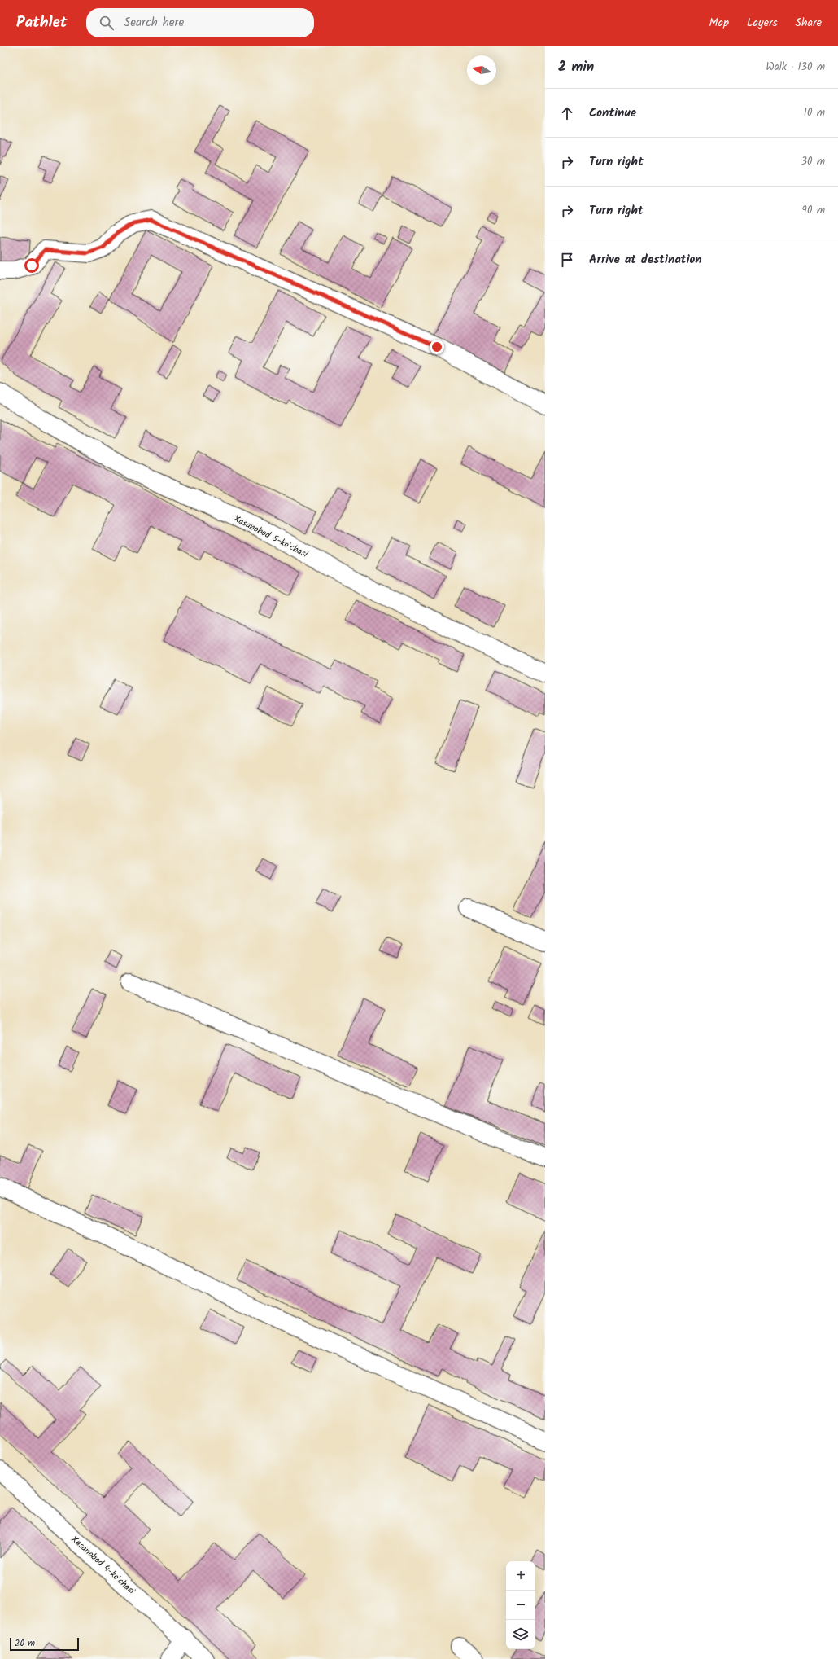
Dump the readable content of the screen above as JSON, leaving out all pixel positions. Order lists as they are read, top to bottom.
{
  "streets": {
    "street": ["Xasanobod 5-koʻchasi", "Xasanobod 4-koʻchasi"]
  },
  "scale_bar": "20 m",
  "north": "left",
  "page": {
    "header": "Pathlet",
    "search": "Search here",
    "nav": ["Map", "Layers", "Share"],
    "heading": ["2 min", "Walk · 130 m"],
    "list": [
      ["Continue", "10 m"],
      ["Turn right", "30 m"],
      ["Turn right", "90 m"],
      "Arrive at destination"
    ],
    "map_buttons": ["+", "−"],
    "scale": "20 m"
  }
}
